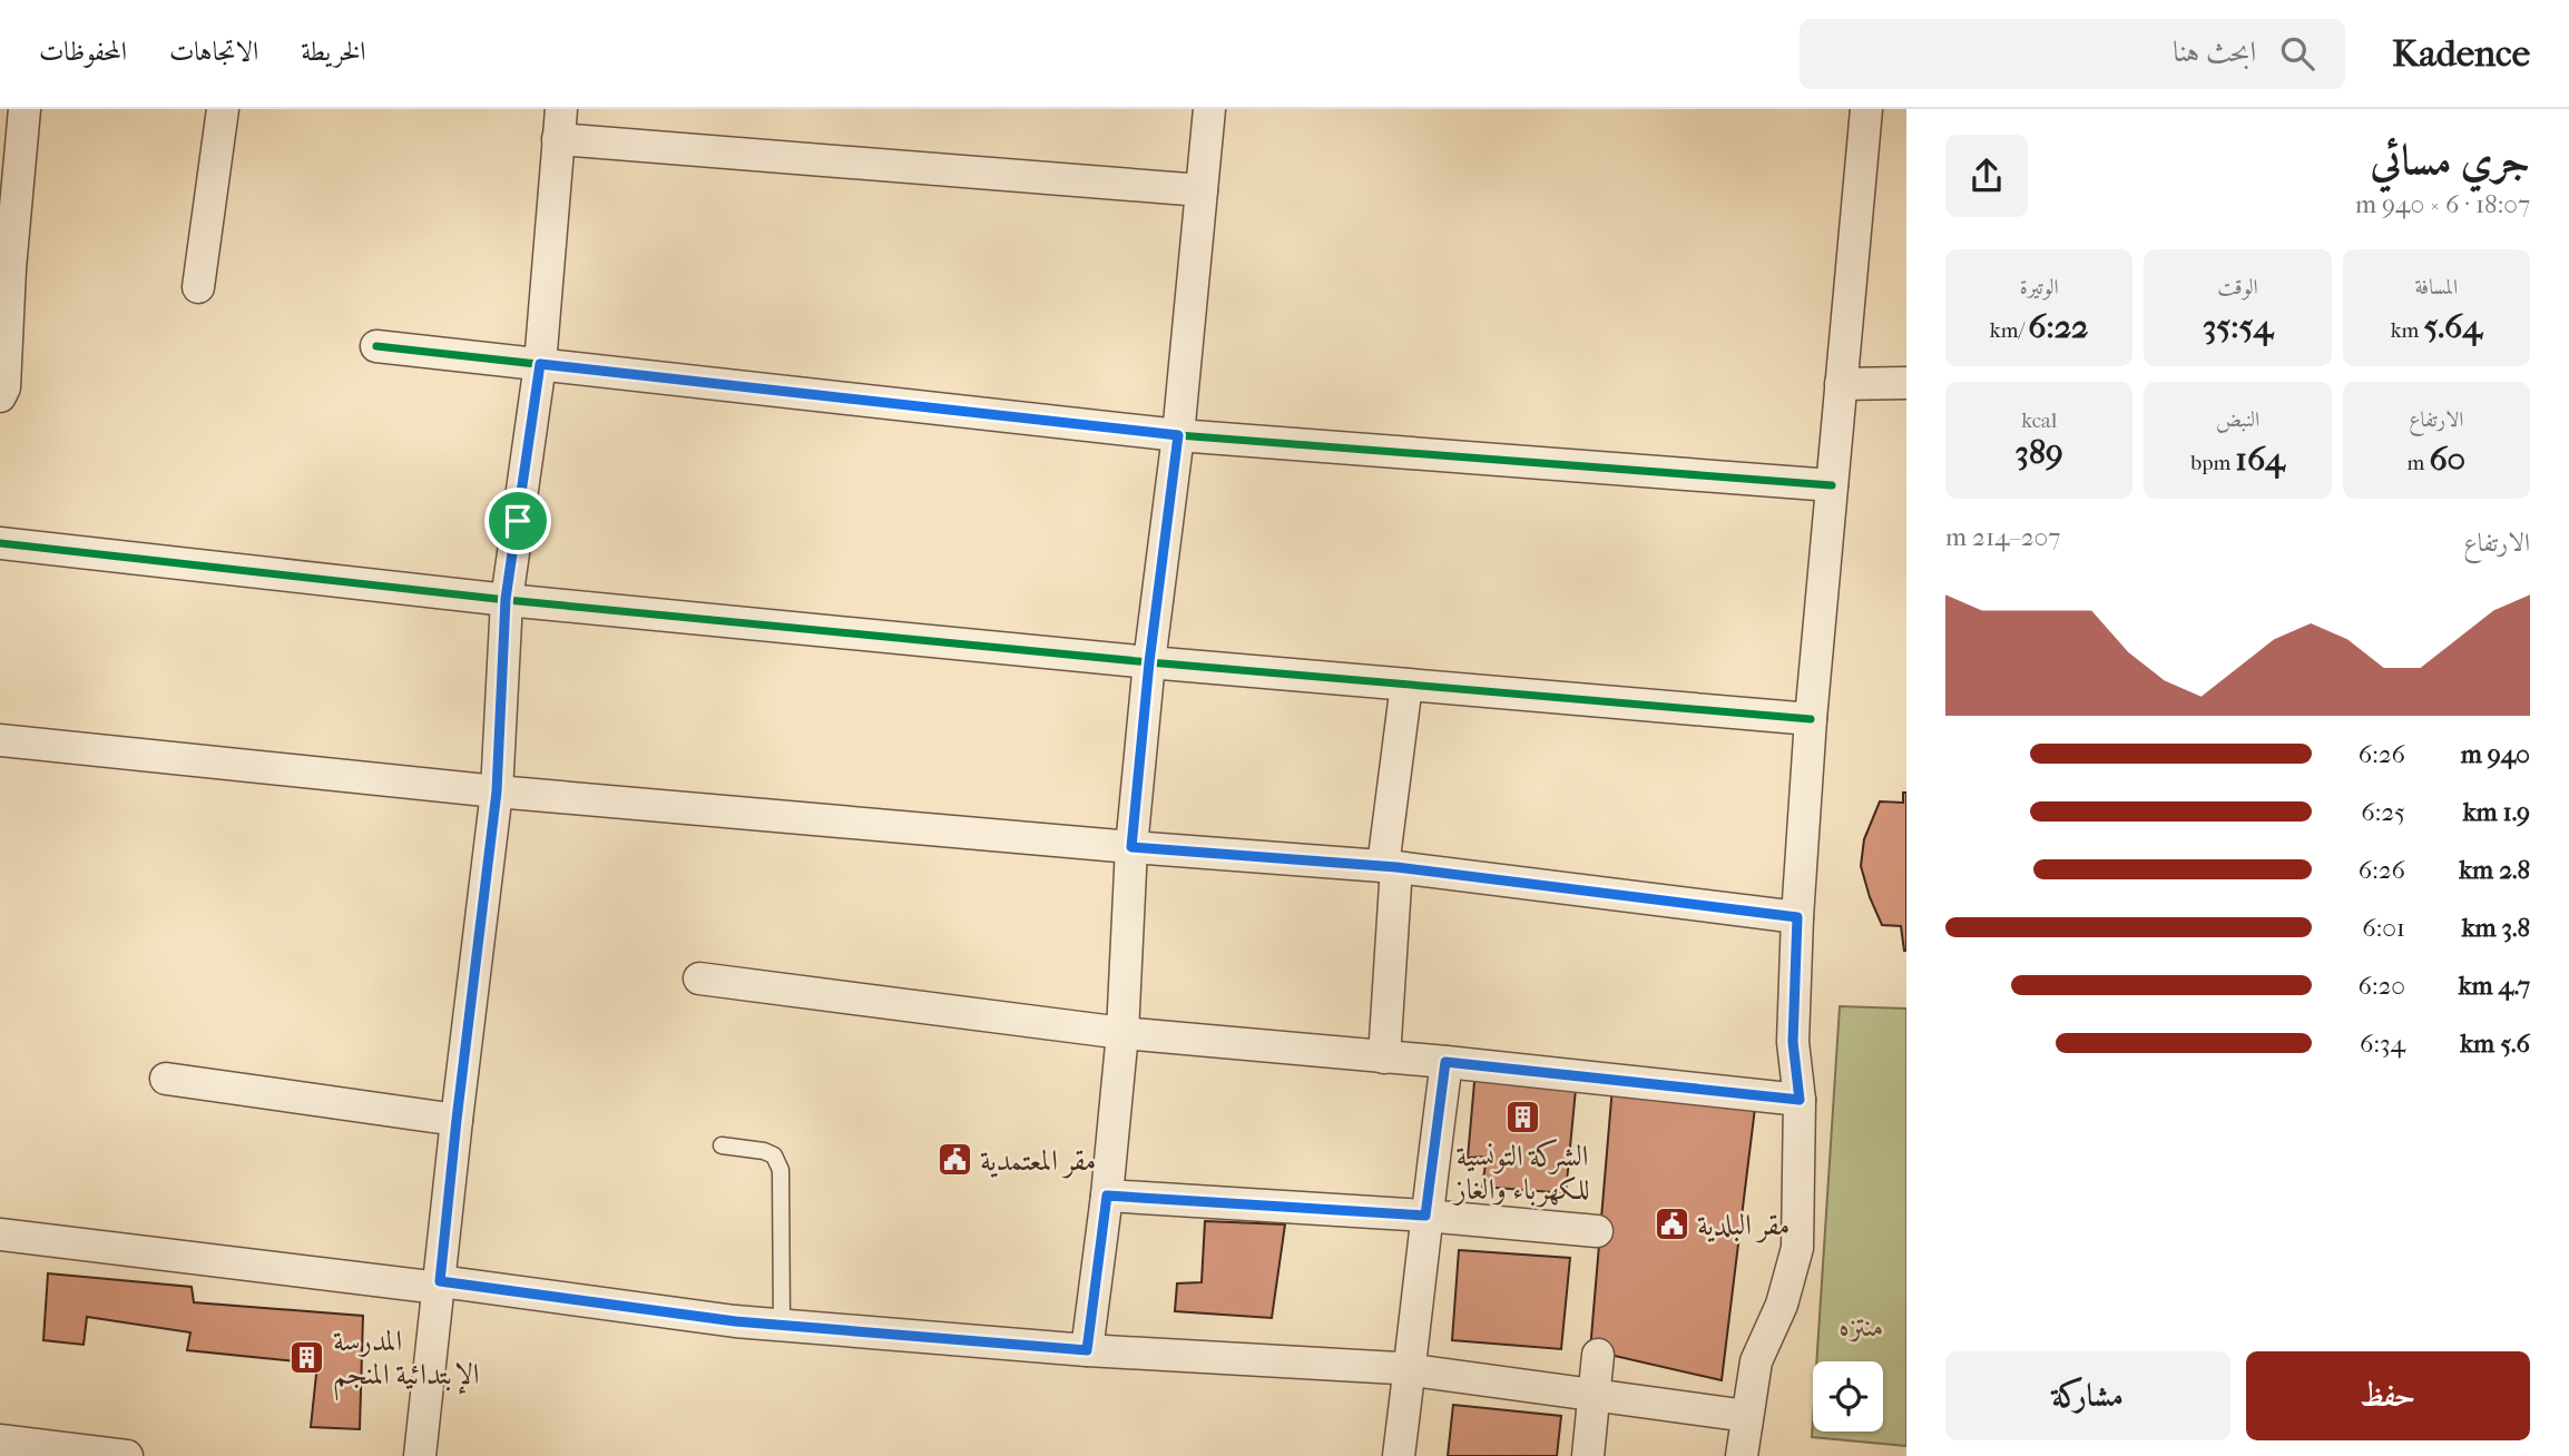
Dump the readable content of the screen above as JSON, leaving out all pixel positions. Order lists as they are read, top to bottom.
{
  "parks": ["منتزه"],
  "places": {
    "building": ["الشركة التونسية للكهرباء والغاز", "المدرسة الإبتدائية المنجم"],
    "public building": ["مقر المعتمدية", "مقر البلدية"]
  },
  "page": {
    "header": "Kadence",
    "search": "ابحث هنا",
    "nav": ["الخريطة", "الاتجاهات", "المحفوظات"],
    "heading": ["جري مسائي", "18:07 · 6 × 940 m"],
    "stats": [
      ["المسافة", "5.64 km"],
      ["الوقت", "35:54"],
      ["الوتيرة", "6:22 /km"],
      ["الارتفاع", "60 m"],
      ["النبض", "164 bpm"],
      ["kcal", "389"]
    ],
    "chart": ["الارتفاع", "207–214 m"],
    "list": [
      {
        "name": "940 m",
        "note": "6:26"
      },
      {
        "name": "1.9 km",
        "note": "6:25"
      },
      {
        "name": "2.8 km",
        "note": "6:26"
      },
      {
        "name": "3.8 km",
        "note": "6:01"
      },
      {
        "name": "4.7 km",
        "note": "6:20"
      },
      {
        "name": "5.6 km",
        "note": "6:34"
      }
    ],
    "buttons": ["حفظ", "مشاركة"]
  }
}
